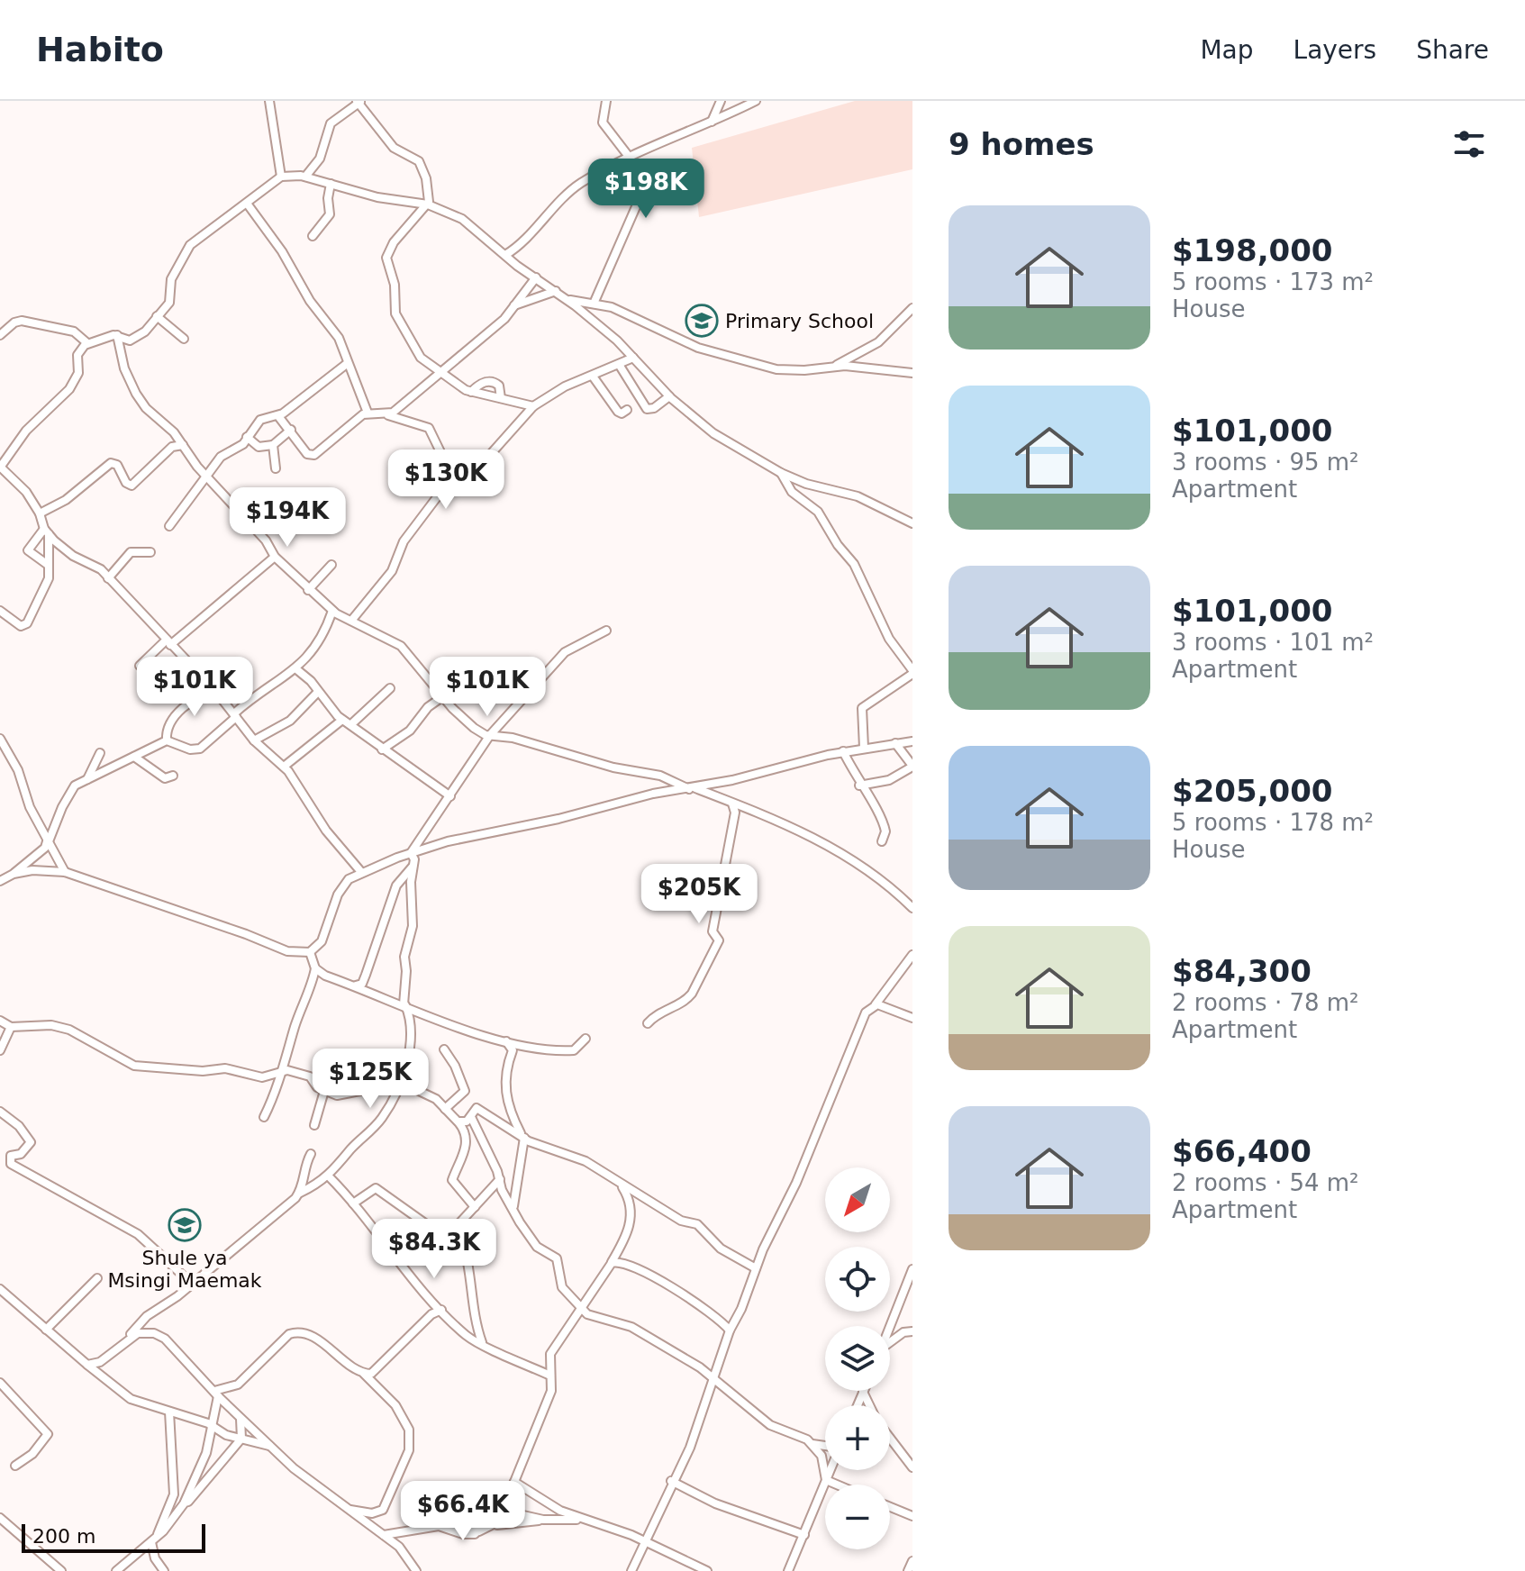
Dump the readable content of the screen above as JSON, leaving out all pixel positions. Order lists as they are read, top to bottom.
{
  "places": {
    "school or university": ["Primary School", "Shule ya Msingi Maemak"]
  },
  "scale_bar": "200 m",
  "north": "bottom left",
  "page": {
    "header": "Habito",
    "nav": ["Map", "Layers", "Share"],
    "heading": "9 homes",
    "price": [
      "$198K",
      "$130K",
      "$194K",
      "$101K",
      "$101K",
      "$205K",
      "$125K",
      "$84.3K",
      "$66.4K"
    ],
    "list": [
      {
        "name": "$198,000",
        "note": "5 rooms · 173 m² · House"
      },
      {
        "name": "$101,000",
        "note": "3 rooms · 95 m² · Apartment"
      },
      {
        "name": "$101,000",
        "note": "3 rooms · 101 m² · Apartment"
      },
      {
        "name": "$205,000",
        "note": "5 rooms · 178 m² · House"
      },
      {
        "name": "$84,300",
        "note": "2 rooms · 78 m² · Apartment"
      },
      {
        "name": "$66,400",
        "note": "2 rooms · 54 m² · Apartment"
      }
    ],
    "map_buttons": ["+", "−"],
    "scale": "200 m"
  }
}
